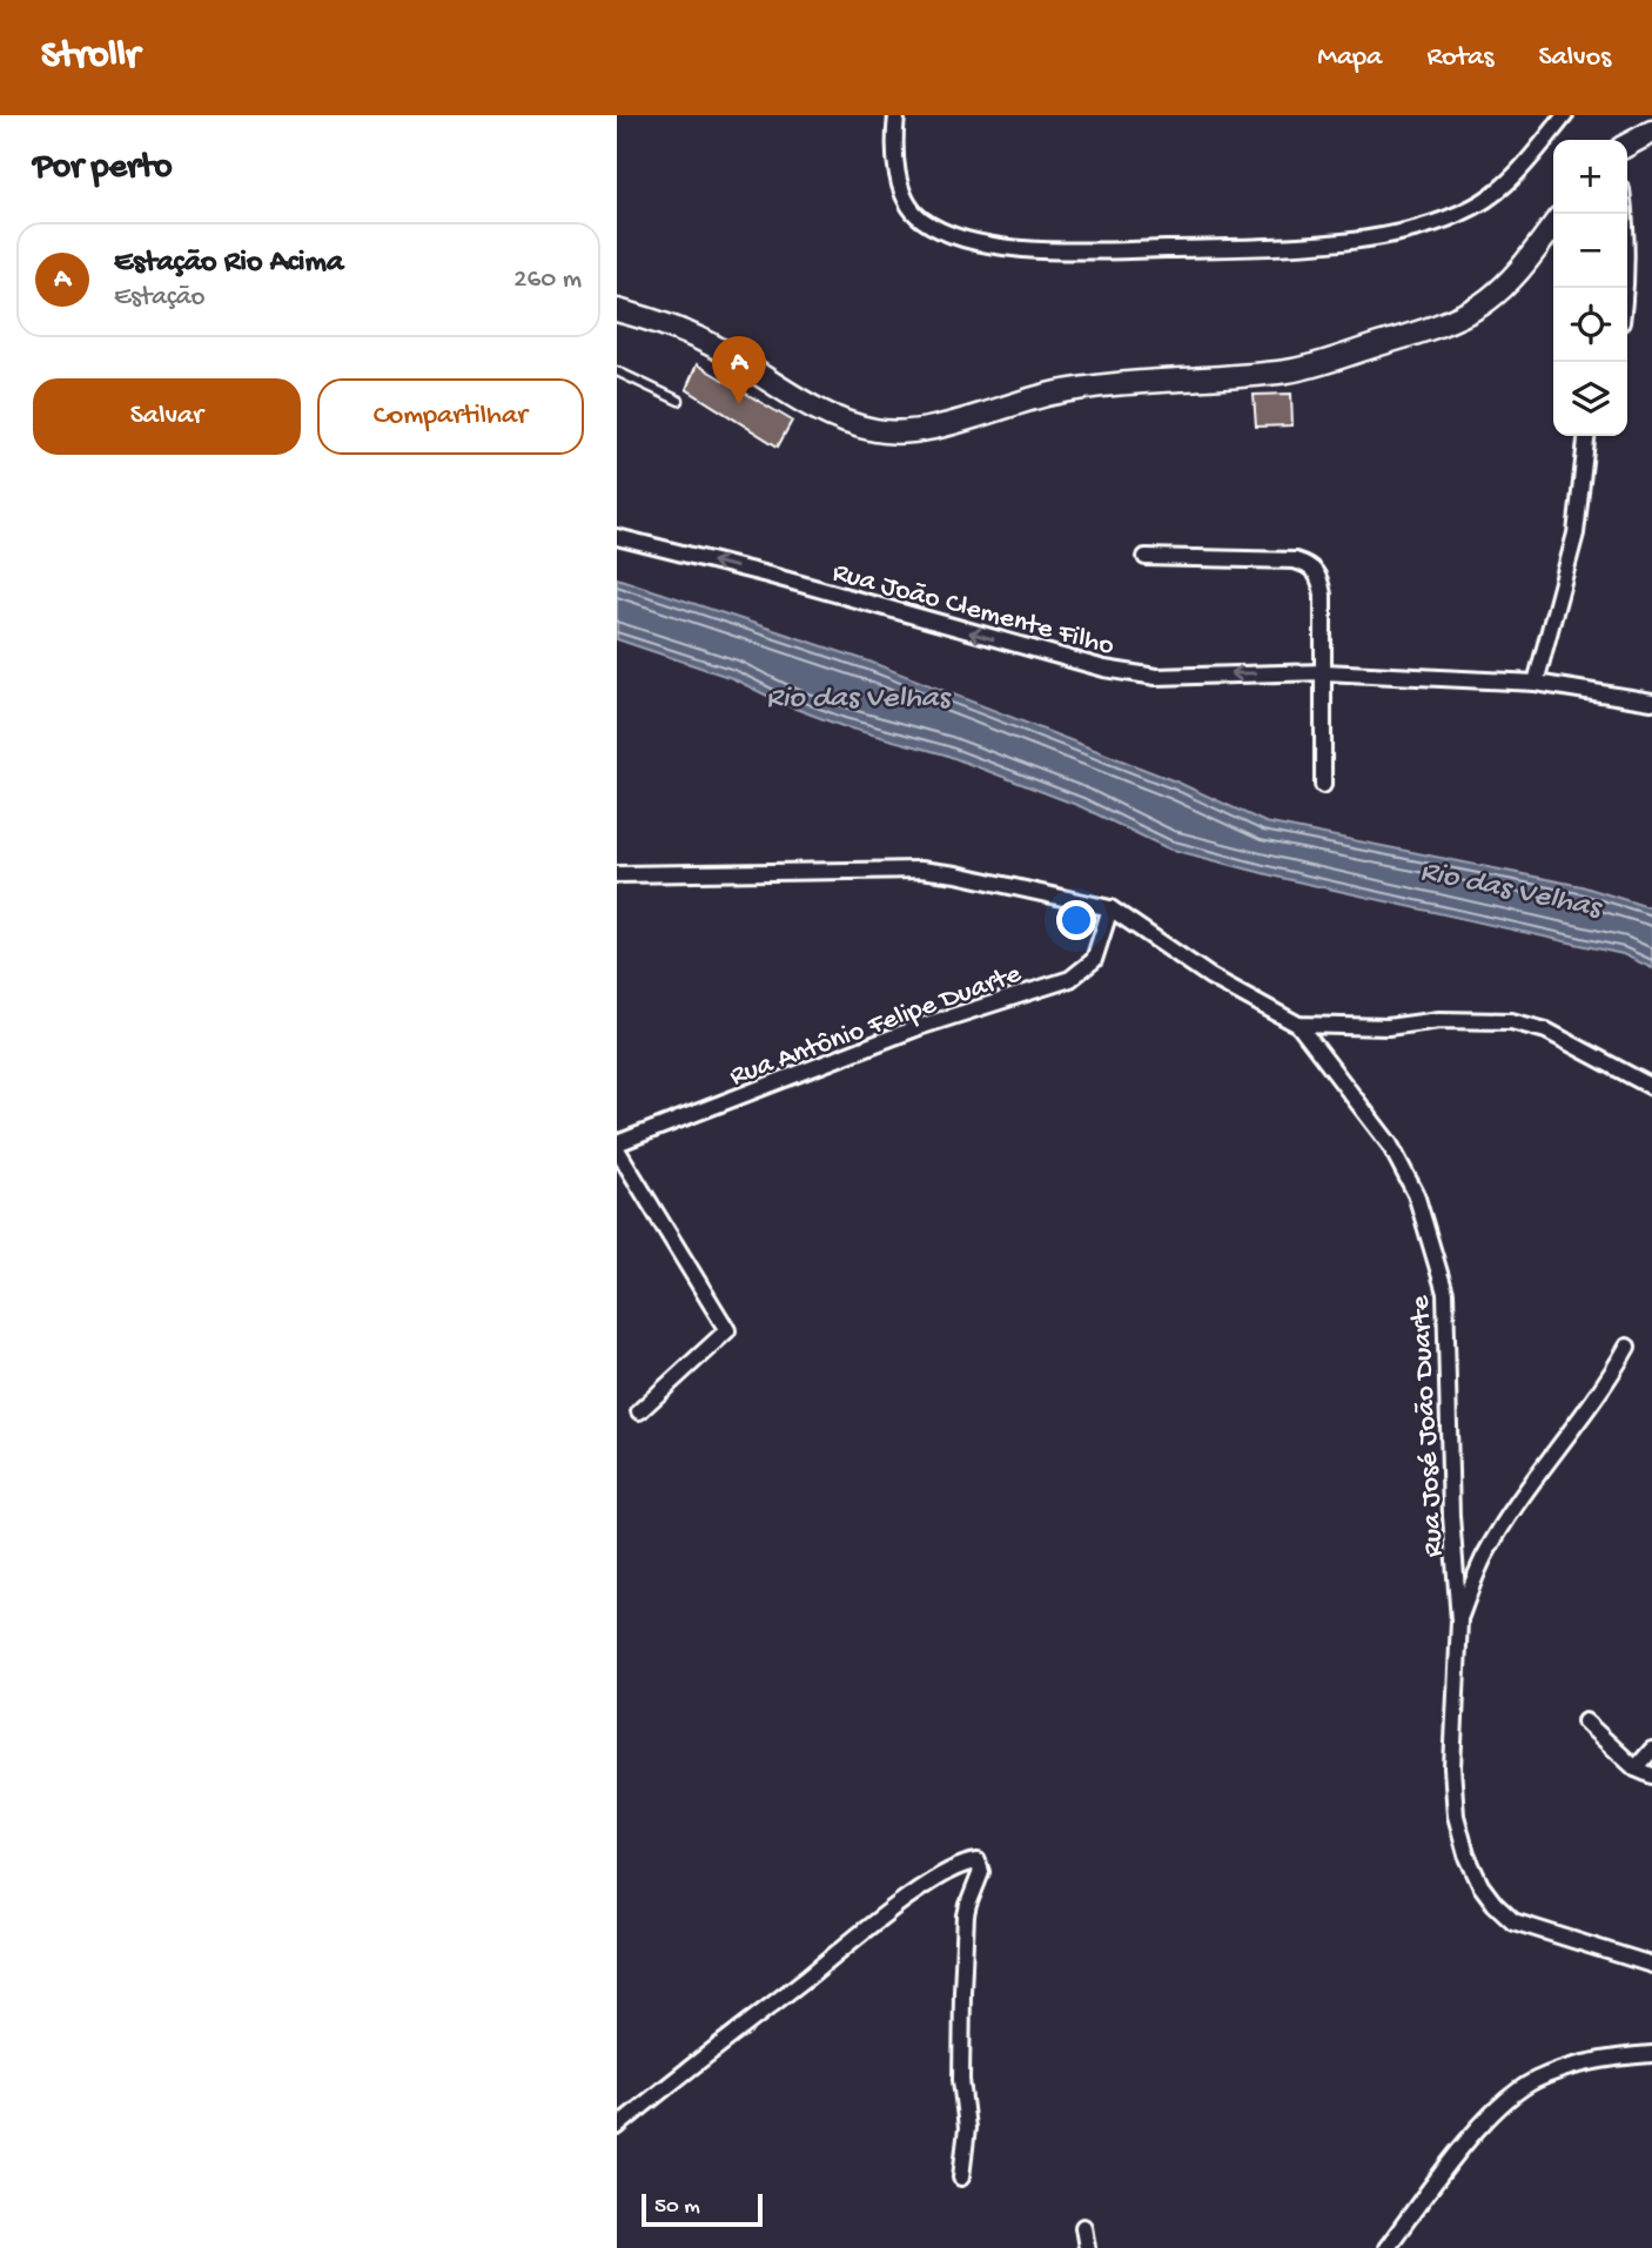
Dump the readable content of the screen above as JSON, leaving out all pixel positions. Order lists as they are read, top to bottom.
{
  "streets": {
    "street": ["Rua João Clemente Filho", "Rua Antônio Felipe Duarte", "Rua José João Duarte"]
  },
  "one_way": ["Rua João Clemente Filho"],
  "water": ["Rio das Velhas"],
  "scale_bar": "50 m",
  "page": {
    "header": "Strollr",
    "nav": ["Mapa", "Rotas", "Salvos"],
    "heading": "Por perto",
    "map_buttons": ["+", "−"],
    "list": [
      {
        "mark": "A",
        "name": "Estação Rio Acima",
        "note": "Estação",
        "value": "260 m"
      }
    ],
    "pins": "A",
    "buttons": ["Salvar", "Compartilhar"],
    "scale": "50 m"
  }
}
